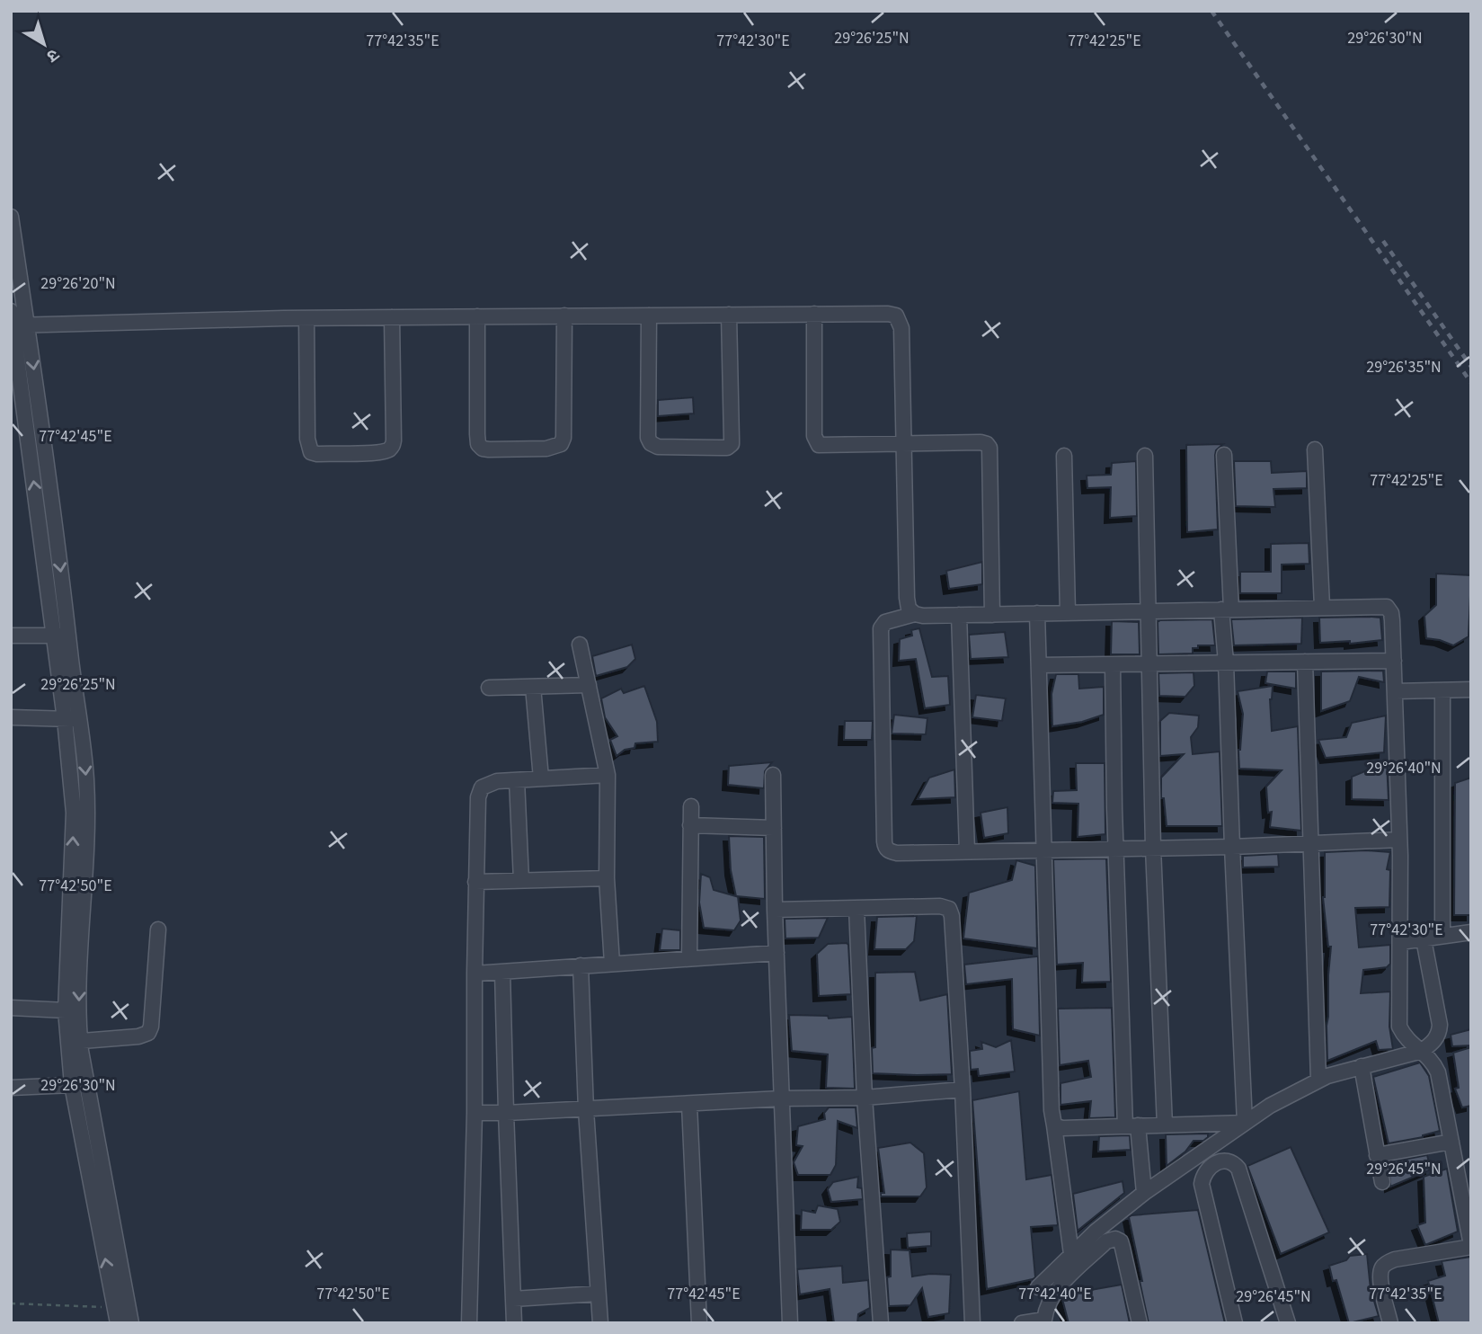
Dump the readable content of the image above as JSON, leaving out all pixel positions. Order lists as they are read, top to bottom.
{
  "north": "bottom right",
  "coordinates": [
    "29°26'25\"N",
    "29°26'30\"N",
    "77°42'35\"E",
    "77°42'30\"E",
    "77°42'25\"E",
    "29°26'20\"N",
    "29°26'35\"N",
    "77°42'45\"E",
    "29°26'40\"N",
    "77°42'50\"E",
    "29°26'45\"N",
    "77°42'40\"E"
  ]
}
